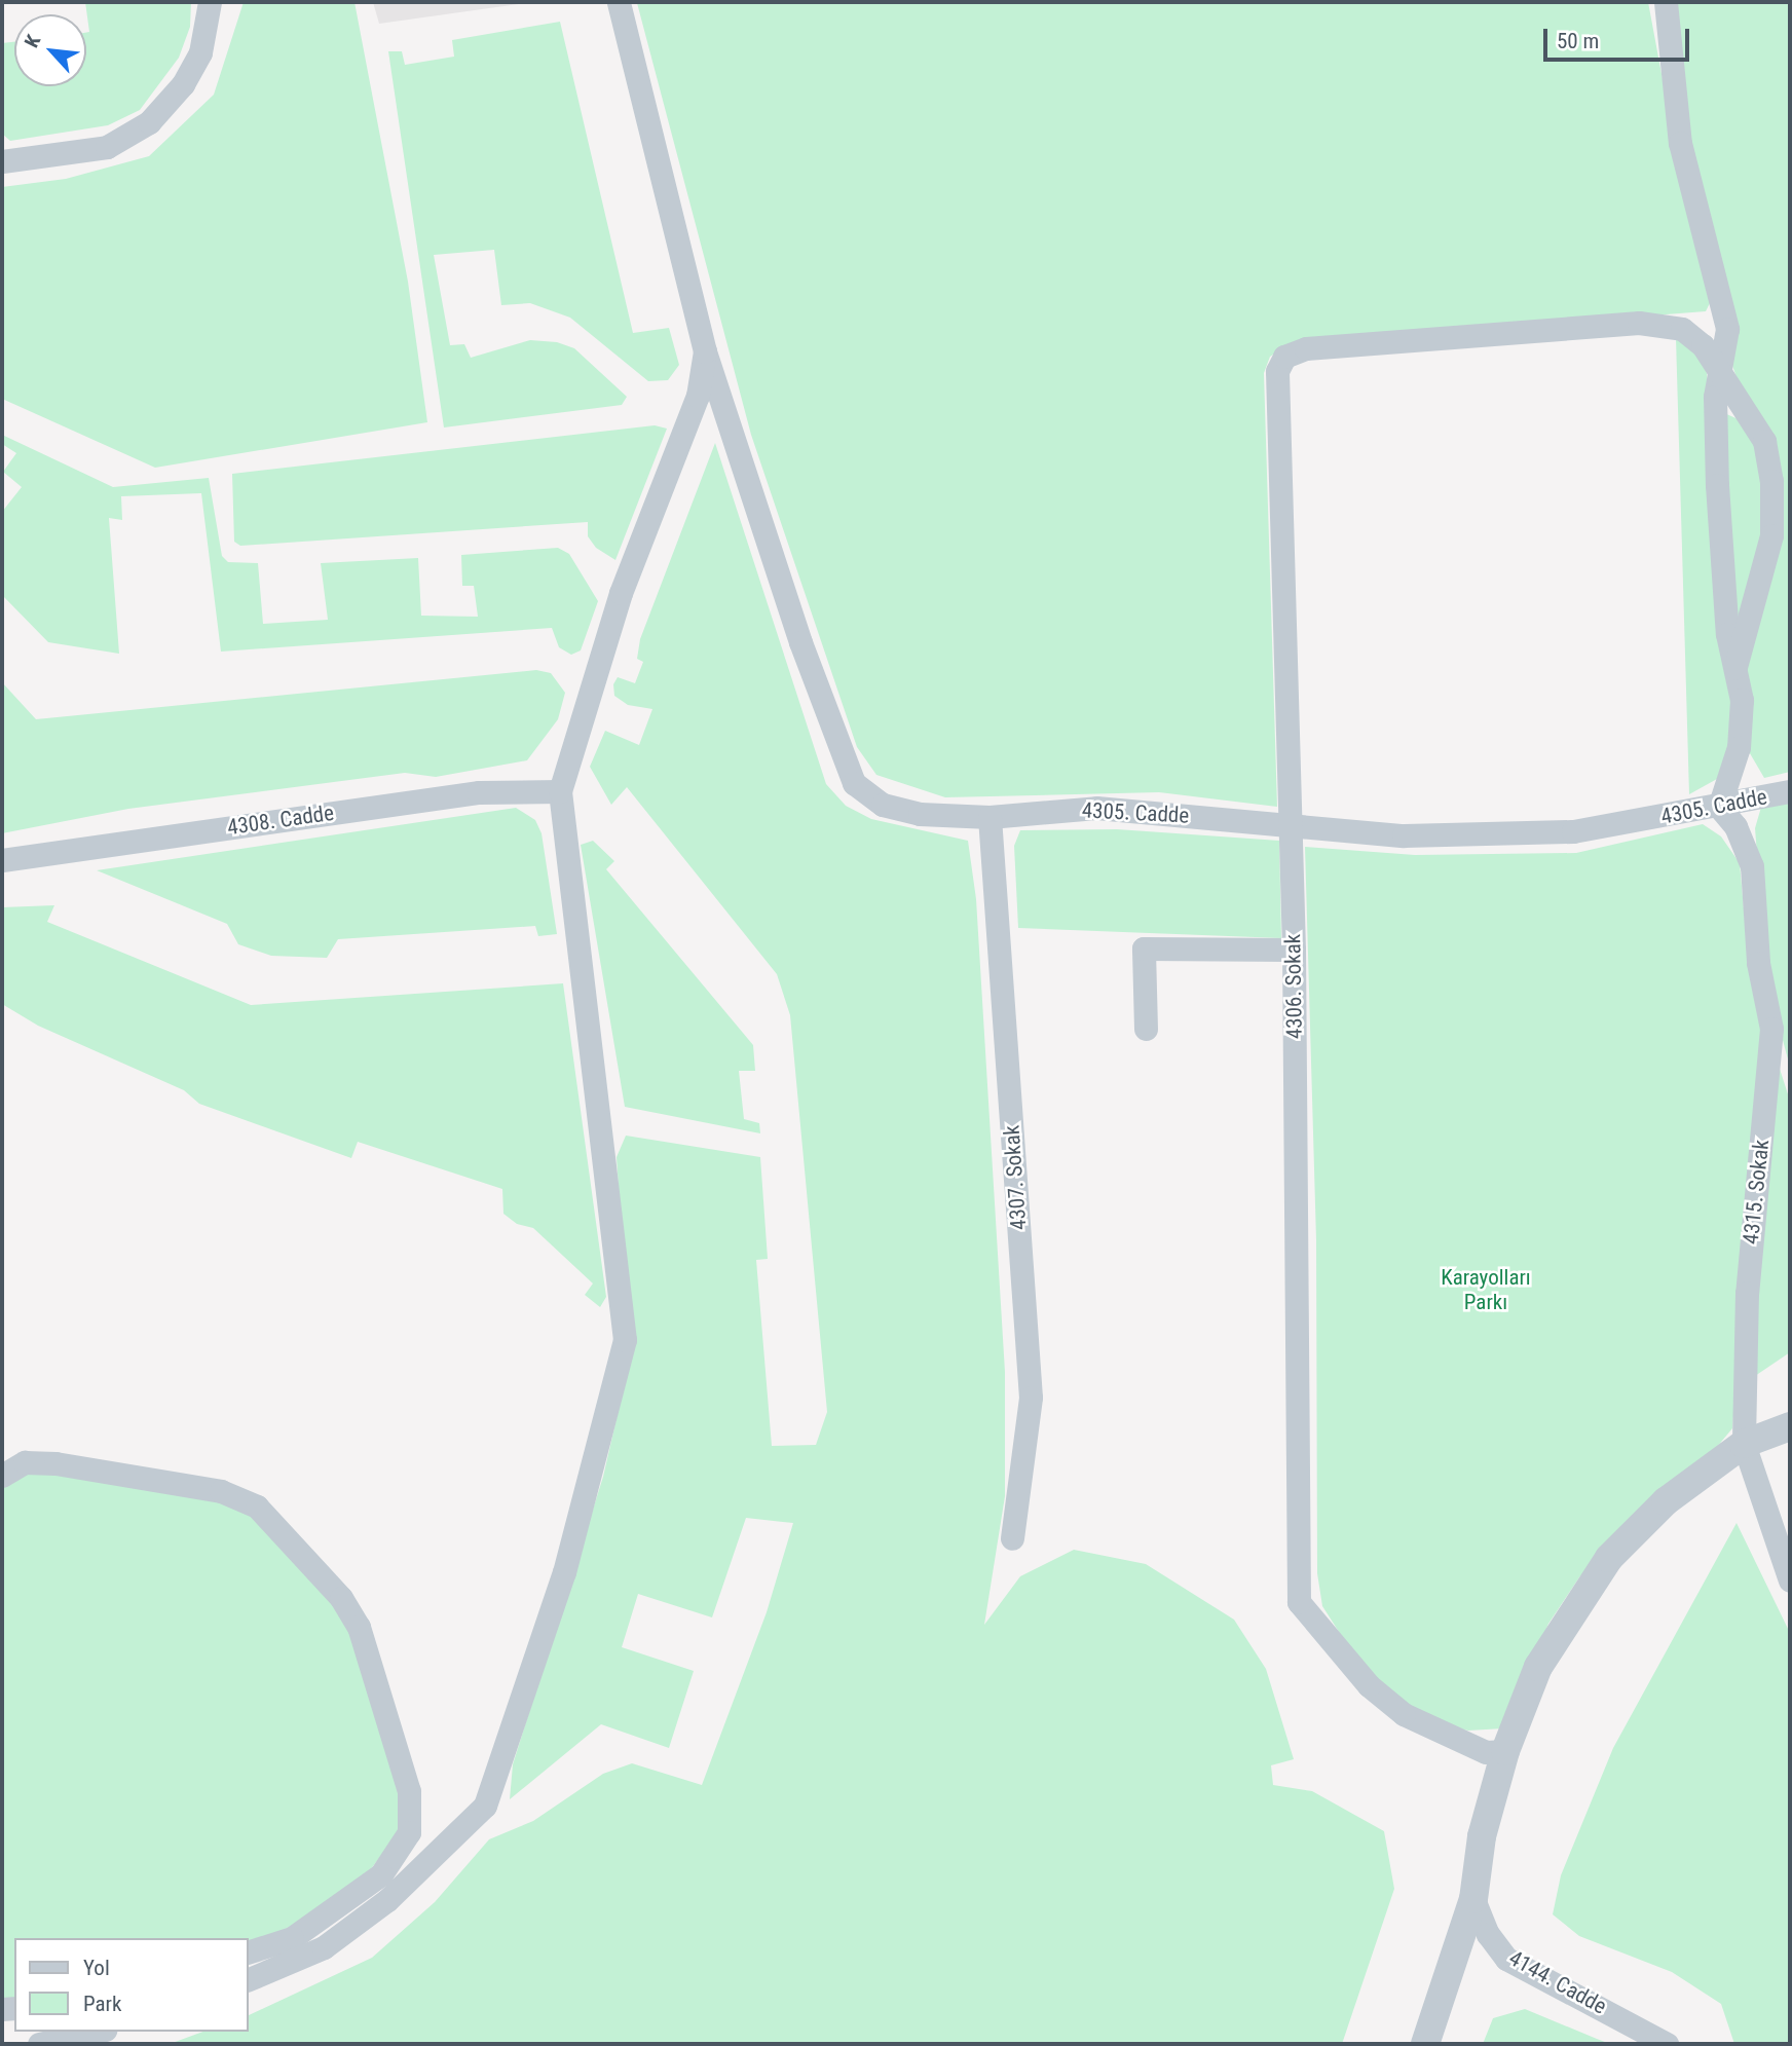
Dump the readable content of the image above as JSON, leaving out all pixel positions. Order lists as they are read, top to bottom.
{
  "streets": {
    "street": [
      "4305. Cadde",
      "4308. Cadde",
      "4306. Sokak",
      "4307. Sokak",
      "4315. Sokak",
      "4144. Cadde"
    ]
  },
  "crossings": [
    ["4305. Cadde", "4306. Sokak"],
    ["4305. Cadde", "4307. Sokak"],
    ["4305. Cadde", "4315. Sokak"]
  ],
  "parks": ["Karayolları Parkı"],
  "legend": ["Yol", "Park"],
  "scale_bar": "50 m",
  "north": "top left"
}
